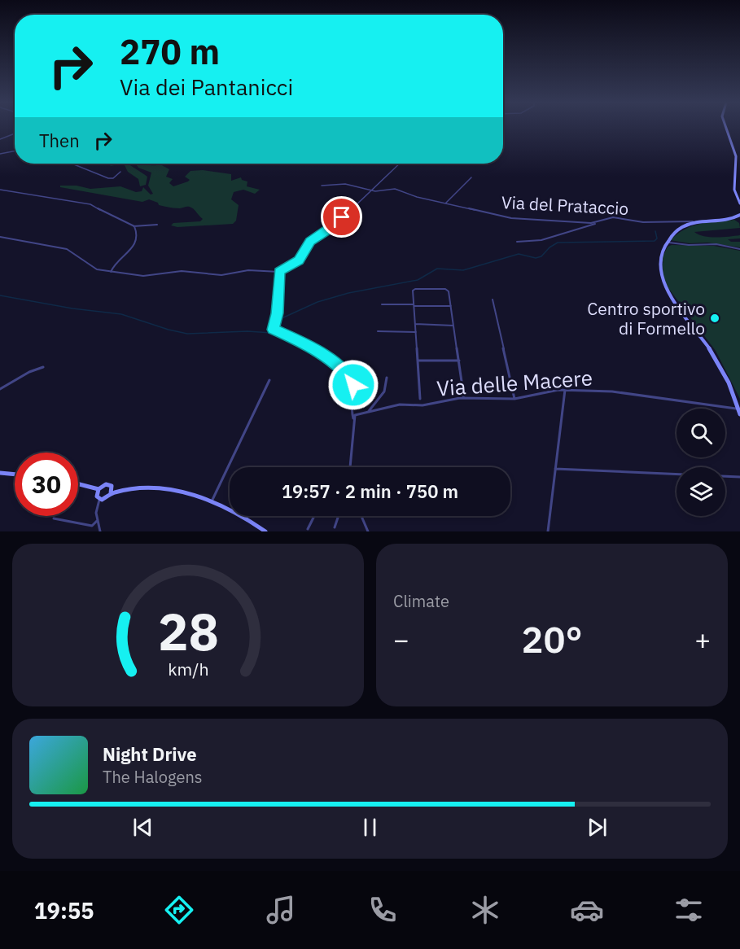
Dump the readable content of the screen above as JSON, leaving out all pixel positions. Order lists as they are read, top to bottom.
{
  "streets": {
    "street": ["Via del Prataccio", "Via delle Macere"]
  },
  "places": ["Centro sportivo di Formello"],
  "page": {
    "turn": ["270 m", "Via dei Pantanicci"],
    "then": "Then",
    "limit": "30",
    "trip": "19:57 · 2 min · 750 m",
    "tile": "Climate",
    "heat": ["−", "20°", "+"],
    "song": ["Night Drive", "The Halogens"],
    "tabs": "19:55",
    "gauge": ["28", "km/h"]
  }
}
